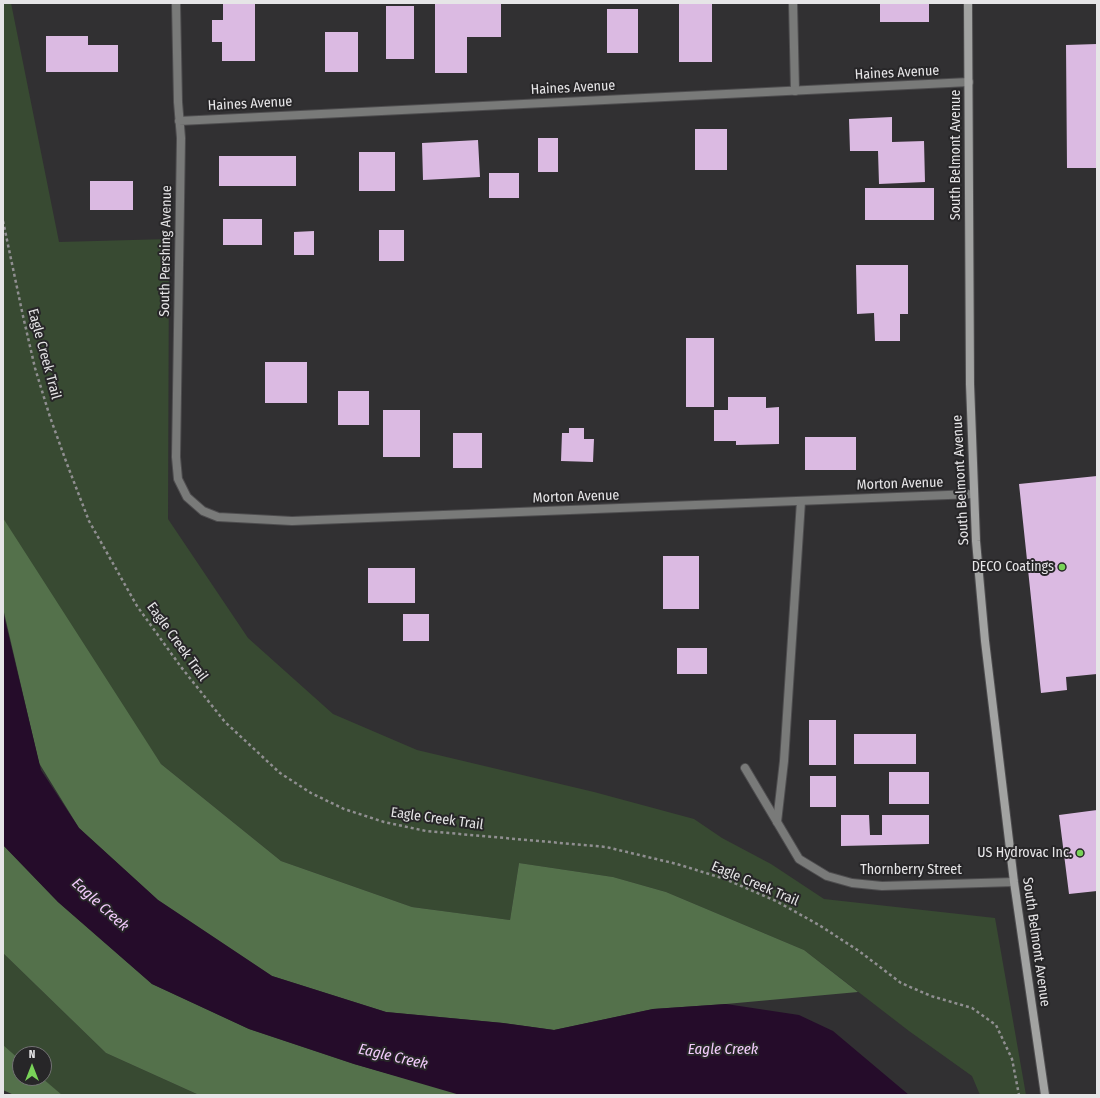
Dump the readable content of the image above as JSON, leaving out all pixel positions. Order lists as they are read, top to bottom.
{
  "streets": {
    "main road": ["South Belmont Avenue"],
    "street": [
      "Haines Avenue",
      "South Pershing Avenue",
      "Morton Avenue",
      "Thornberry Street"
    ],
    "path": ["Eagle Creek Trail"]
  },
  "crossings": [
    ["Haines Avenue", "South Belmont Avenue"],
    ["Haines Avenue", "South Pershing Avenue"],
    ["South Belmont Avenue", "Morton Avenue"],
    ["South Belmont Avenue", "Thornberry Street"],
    ["South Pershing Avenue", "Morton Avenue"]
  ],
  "water": ["Eagle Creek"],
  "places": ["DECO Coatings", "US Hydrovac Inc."],
  "north": "top"
}
